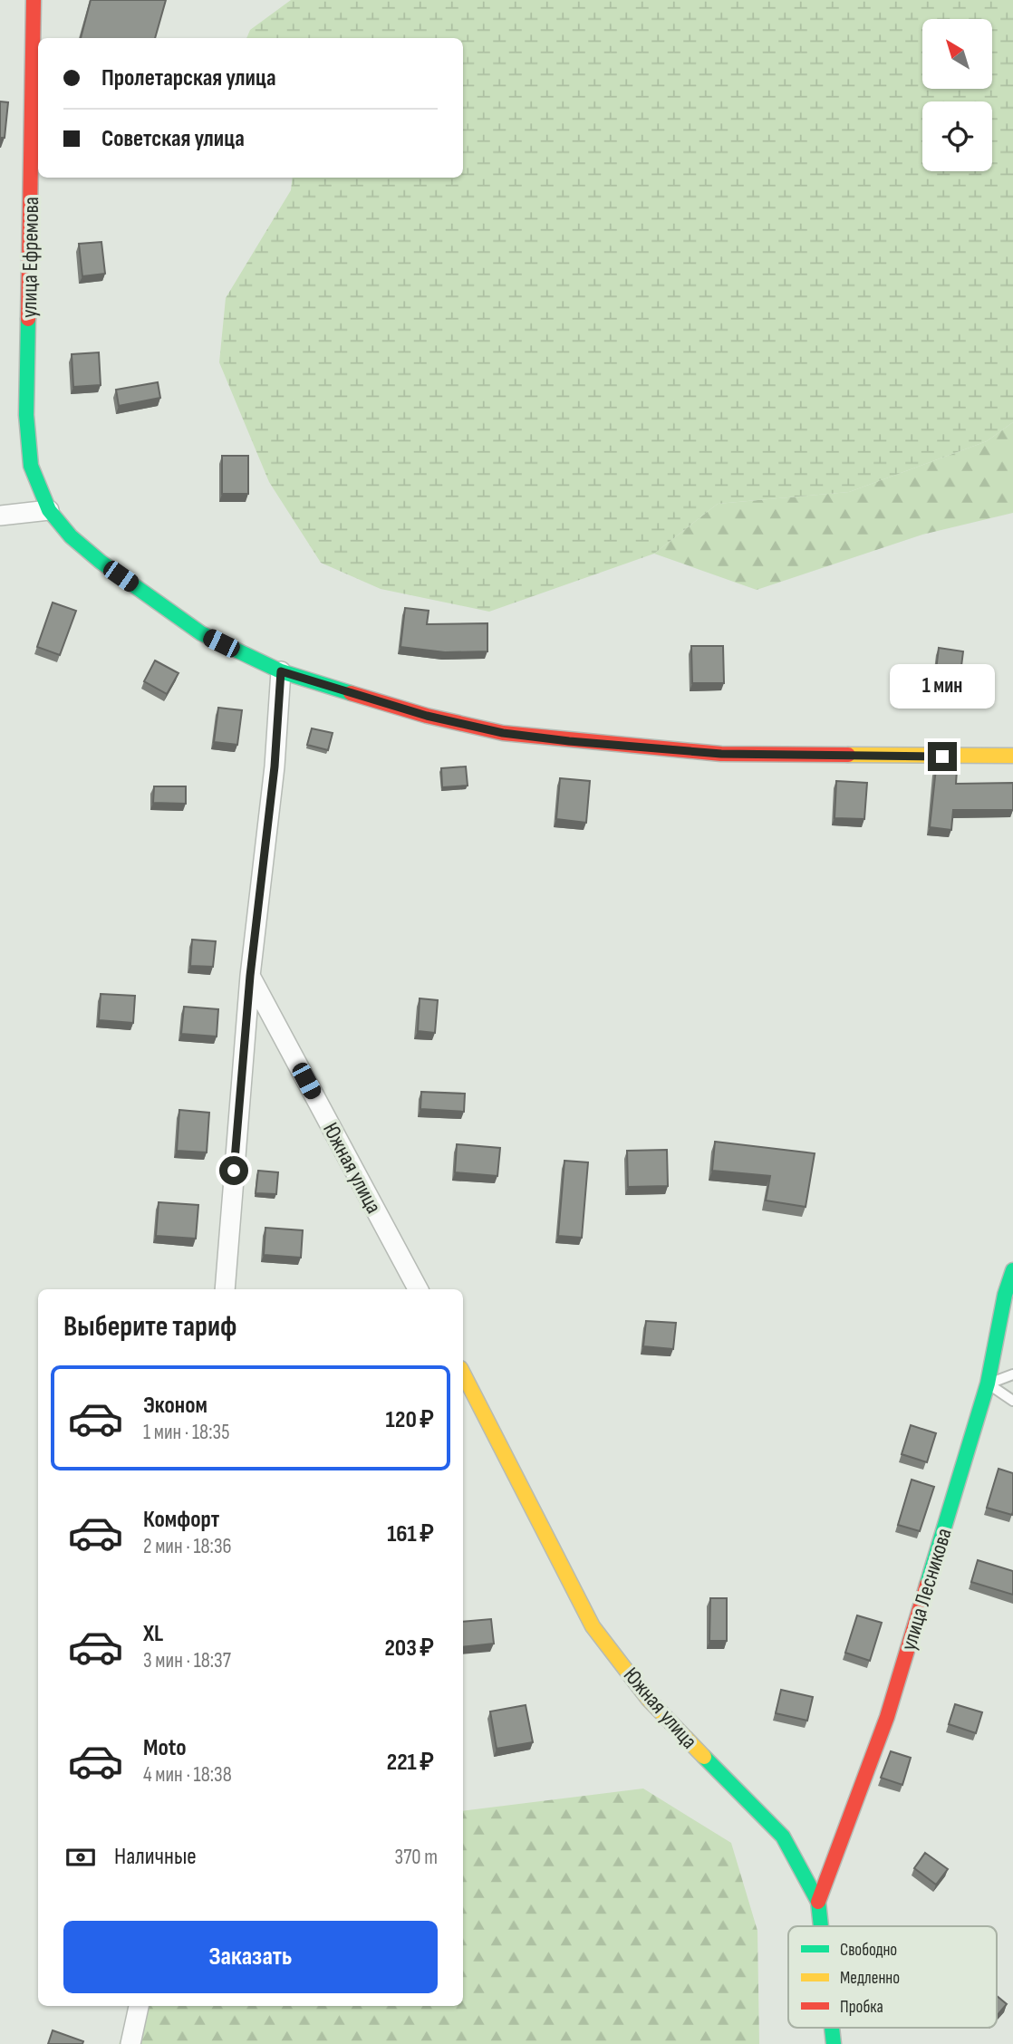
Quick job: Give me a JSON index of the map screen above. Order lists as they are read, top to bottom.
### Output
{
  "streets": {
    "street": ["улица Ефремова", "Южная улица", "улица Лесникова"]
  },
  "crossings": [
    ["Южная улица", "улица Лесникова"]
  ],
  "legend": ["Свободно", "Медленно", "Пробка"],
  "north": "top left",
  "page": {
    "banner": ["Пролетарская улица", "Советская улица"],
    "bubble": "1 мин",
    "heading": "Выберите тариф",
    "list": [
      {
        "name": "Эконом",
        "note": "1 мин · 18:35",
        "value": "120 ₽"
      },
      {
        "name": "Комфорт",
        "note": "2 мин · 18:36",
        "value": "161 ₽"
      },
      {
        "name": "XL",
        "note": "3 мин · 18:37",
        "value": "203 ₽"
      },
      {
        "name": "Moto",
        "note": "4 мин · 18:38",
        "value": "221 ₽"
      }
    ],
    "pay": ["Наличные", "370 m"],
    "buttons": "Заказать"
  }
}
